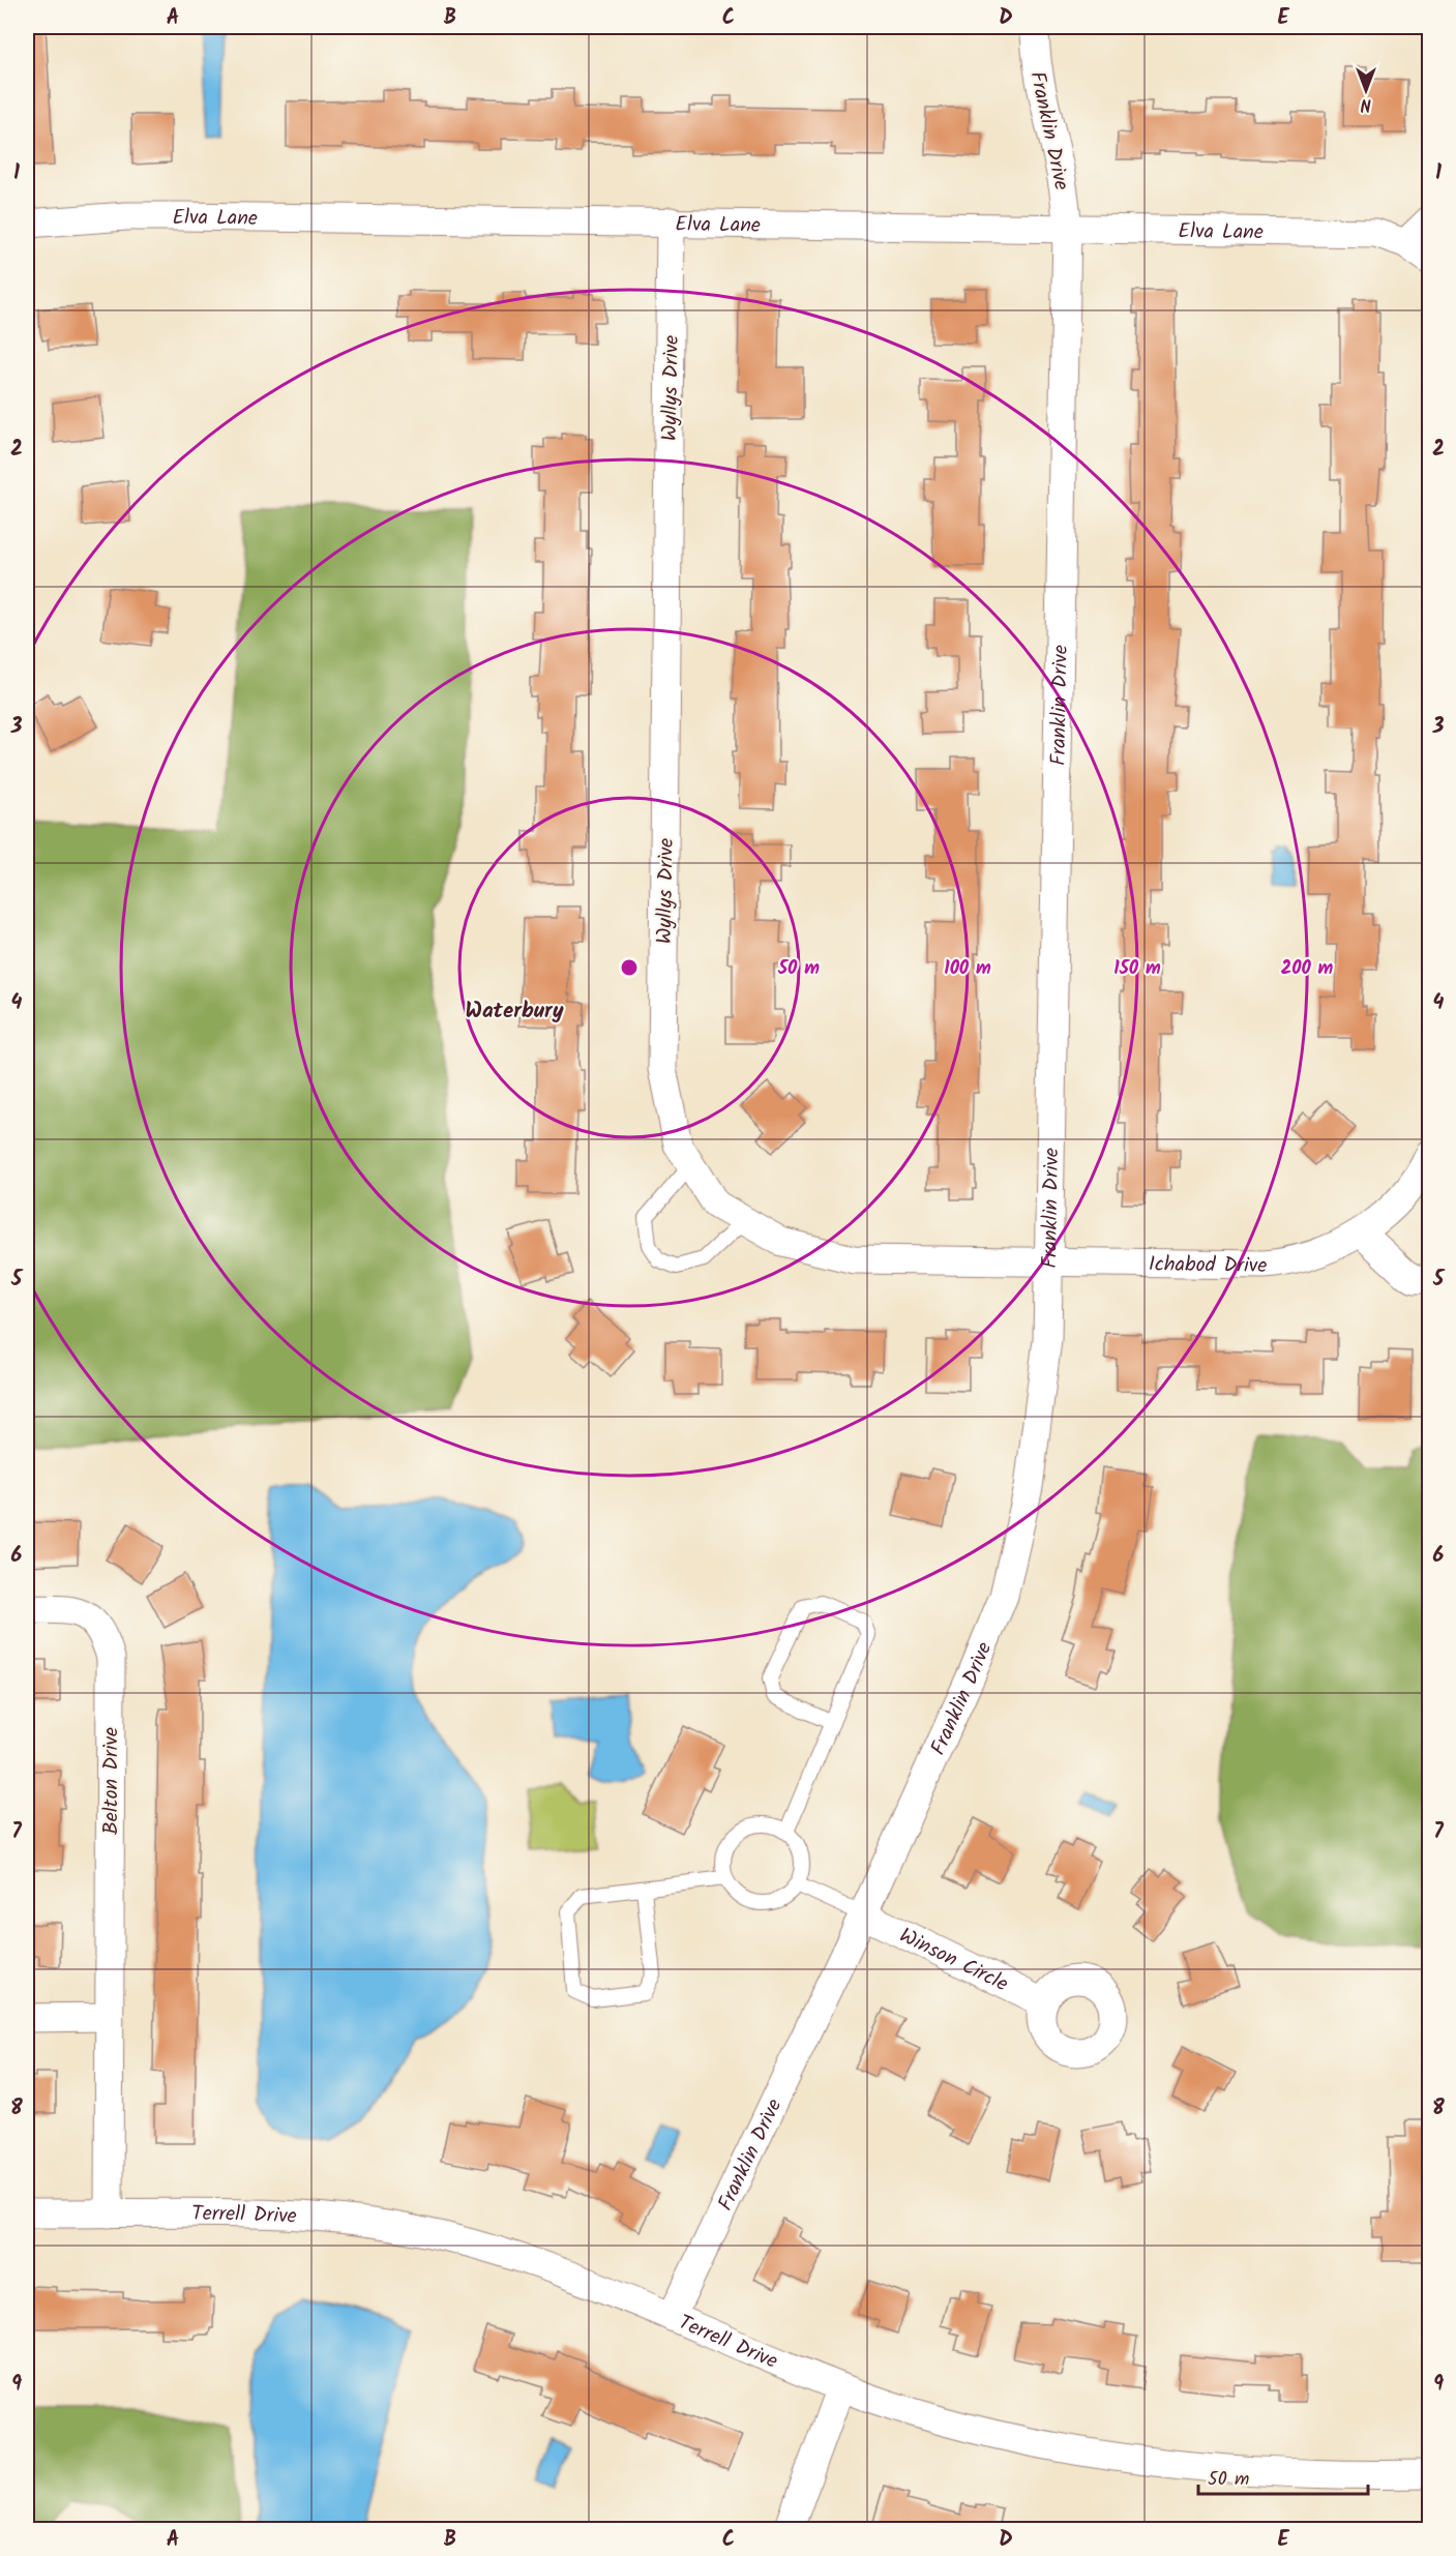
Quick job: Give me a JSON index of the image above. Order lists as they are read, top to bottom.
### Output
{
  "streets": {
    "street": [
      "Franklin Drive",
      "Elva Lane",
      "Wyllys Drive",
      "Ichabod Drive",
      "Belton Drive",
      "Winson Circle",
      "Terrell Drive"
    ]
  },
  "crossings": [
    ["Franklin Drive", "Elva Lane"],
    ["Franklin Drive", "Wyllys Drive"],
    ["Franklin Drive", "Ichabod Drive"],
    ["Franklin Drive", "Winson Circle"],
    ["Franklin Drive", "Terrell Drive"],
    ["Elva Lane", "Wyllys Drive"],
    ["Wyllys Drive", "Ichabod Drive"],
    ["Belton Drive", "Terrell Drive"]
  ],
  "districts": ["Waterbury"],
  "scale_bar": "50 m",
  "north": "bottom",
  "grid": {
    "columns": [
      "A",
      "B",
      "C",
      "D",
      "E"
    ],
    "rows": [
      "1",
      "2",
      "3",
      "4",
      "5",
      "6",
      "7",
      "8",
      "9"
    ]
  },
  "rings": [
    "50 m",
    "100 m",
    "150 m",
    "200 m"
  ]
}
